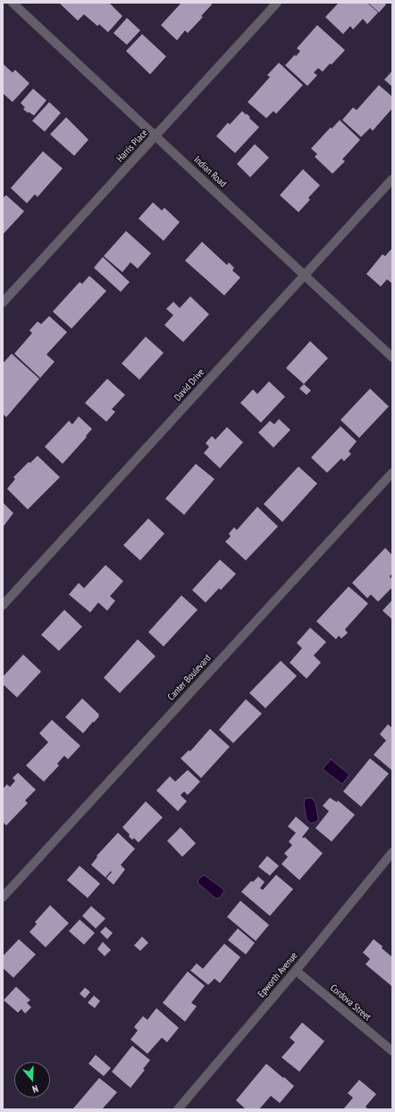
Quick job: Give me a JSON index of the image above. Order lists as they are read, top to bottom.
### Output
{
  "streets": {
    "street": [
      "Harris Place",
      "Indian Road",
      "David Drive",
      "Canter Boulevard",
      "Epworth Avenue",
      "Cordova Street"
    ]
  },
  "crossings": [
    ["Harris Place", "Indian Road"],
    ["Indian Road", "David Drive"],
    ["Epworth Avenue", "Cordova Street"]
  ],
  "north": "bottom"
}
